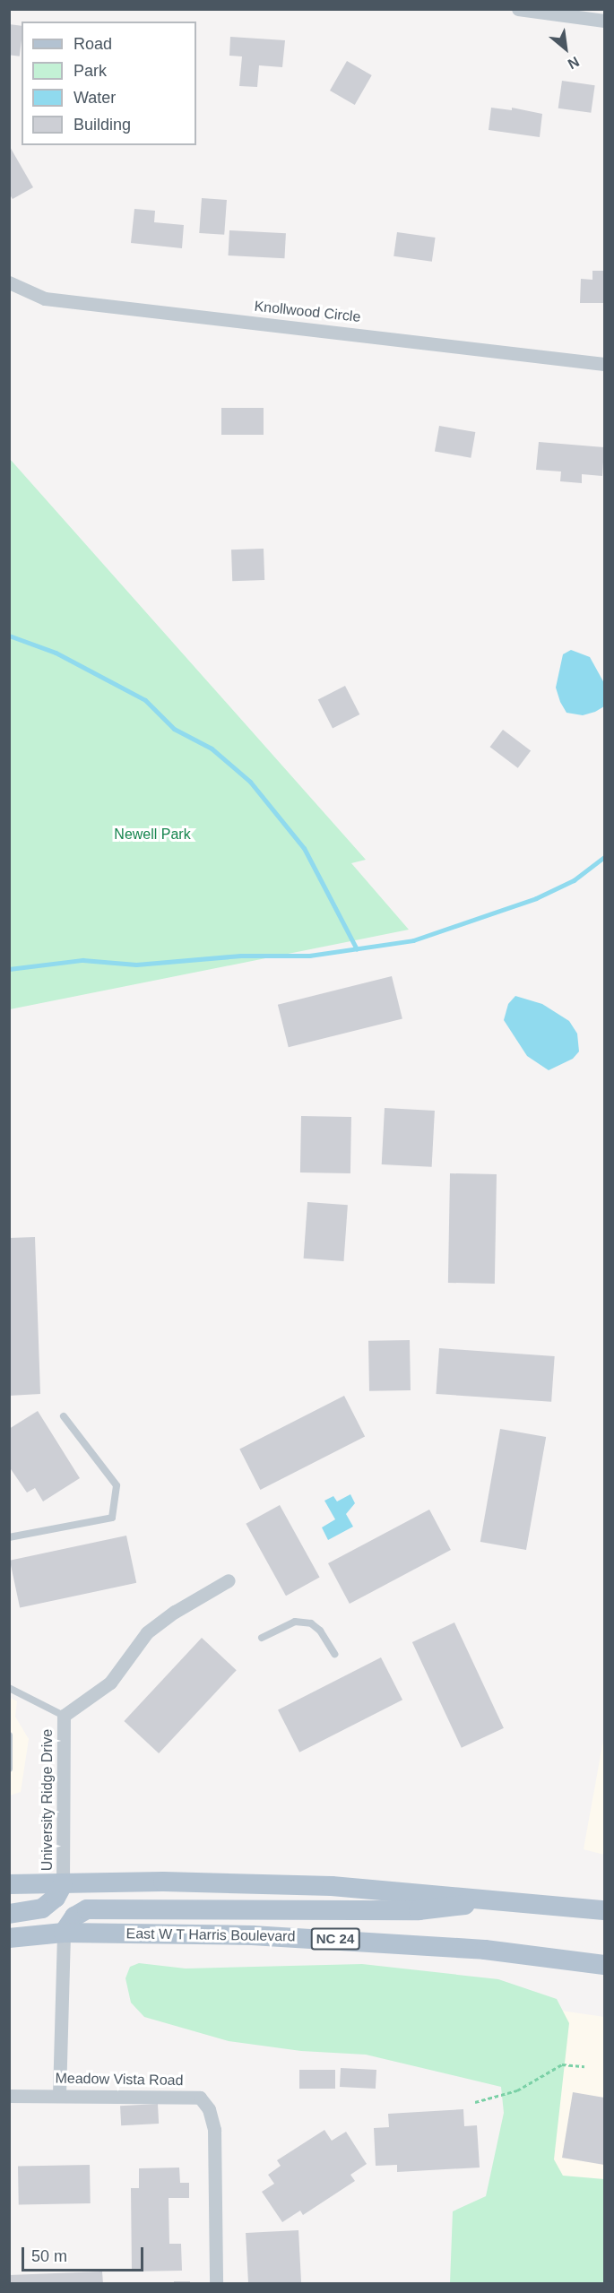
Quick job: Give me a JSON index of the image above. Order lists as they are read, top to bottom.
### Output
{
  "streets": {
    "main road": ["East W T Harris Boulevard", "NC 24"],
    "street": ["Knollwood Circle", "University Ridge Drive", "Meadow Vista Road"]
  },
  "parks": ["Newell Park"],
  "legend": [
    "Road",
    "Park",
    "Water",
    "Building"
  ],
  "scale_bar": "50 m",
  "north": "bottom right"
}
